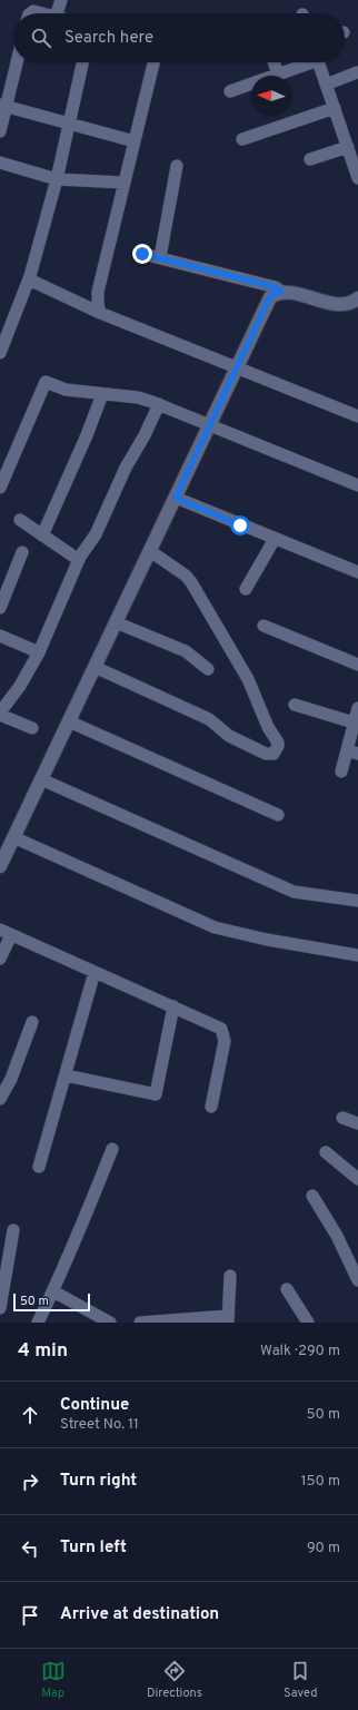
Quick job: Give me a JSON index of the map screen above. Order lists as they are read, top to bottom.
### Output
{
  "scale_bar": "50 m",
  "north": "left",
  "page": {
    "search": "Search here",
    "scale": "50 m",
    "heading": ["4 min", "Walk · 290 m"],
    "list": [
      ["Continue", "Street No. 11", "50 m"],
      ["Turn right", "150 m"],
      ["Turn left", "90 m"],
      "Arrive at destination"
    ],
    "nav": ["Map", "Directions", "Saved"]
  }
}
